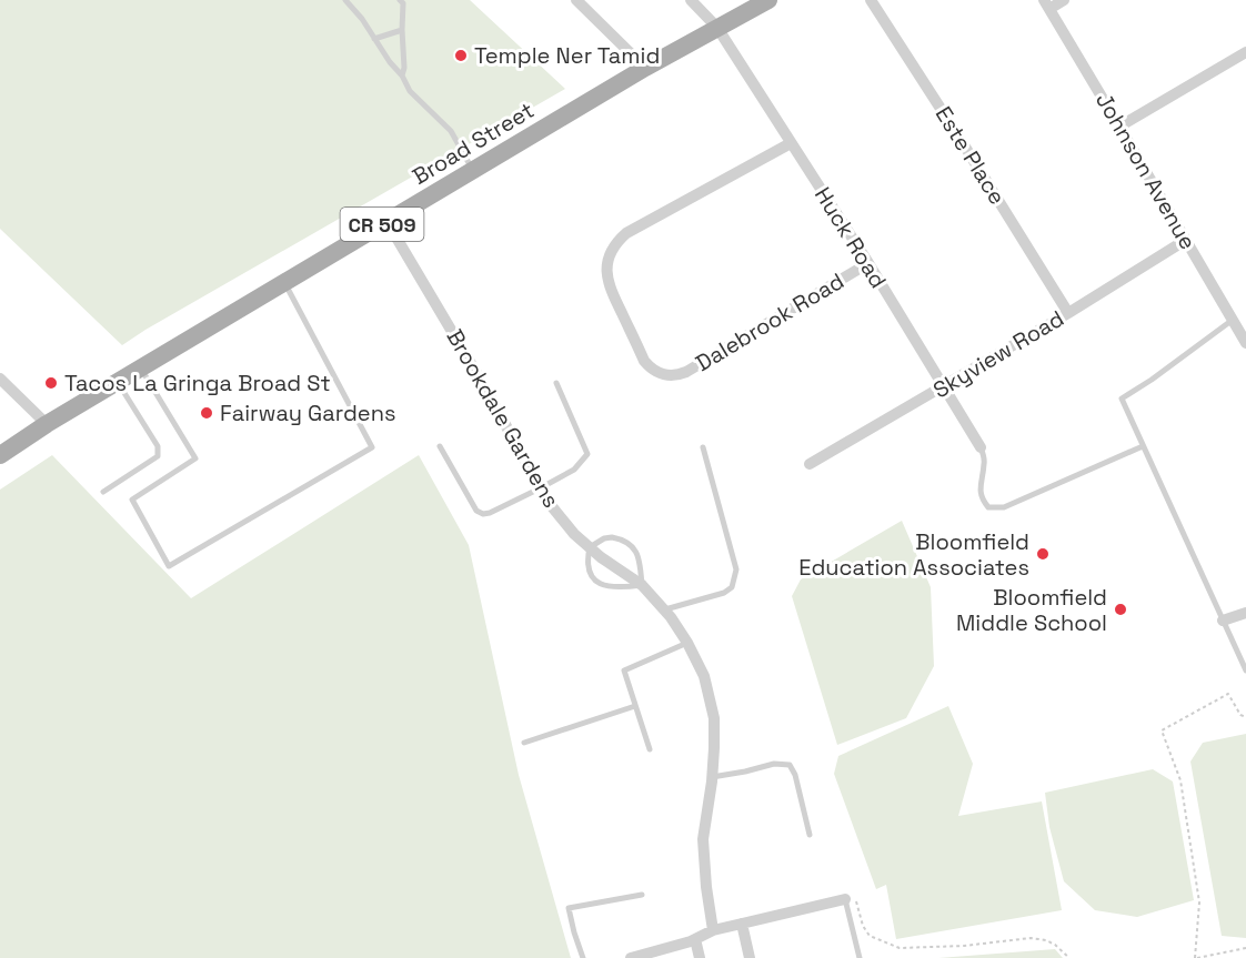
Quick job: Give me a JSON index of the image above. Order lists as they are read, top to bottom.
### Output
{
  "streets": {
    "main road": ["Broad Street", "CR 509"],
    "street": [
      "Este Place",
      "Johnson Avenue",
      "Huck Road",
      "Dalebrook Road",
      "Skyview Road",
      "Brookdale Gardens"
    ]
  },
  "crossings": [
    ["Broad Street", "Huck Road"],
    ["Broad Street", "Brookdale Gardens"],
    ["Este Place", "Skyview Road"],
    ["Johnson Avenue", "Skyview Road"],
    ["Huck Road", "Dalebrook Road"],
    ["Huck Road", "Skyview Road"]
  ],
  "places": [
    "Temple Ner Tamid",
    "Tacos La Gringa Broad St",
    "Fairway Gardens",
    "Bloomfield Education Associates",
    "Bloomfield Middle School"
  ]
}
